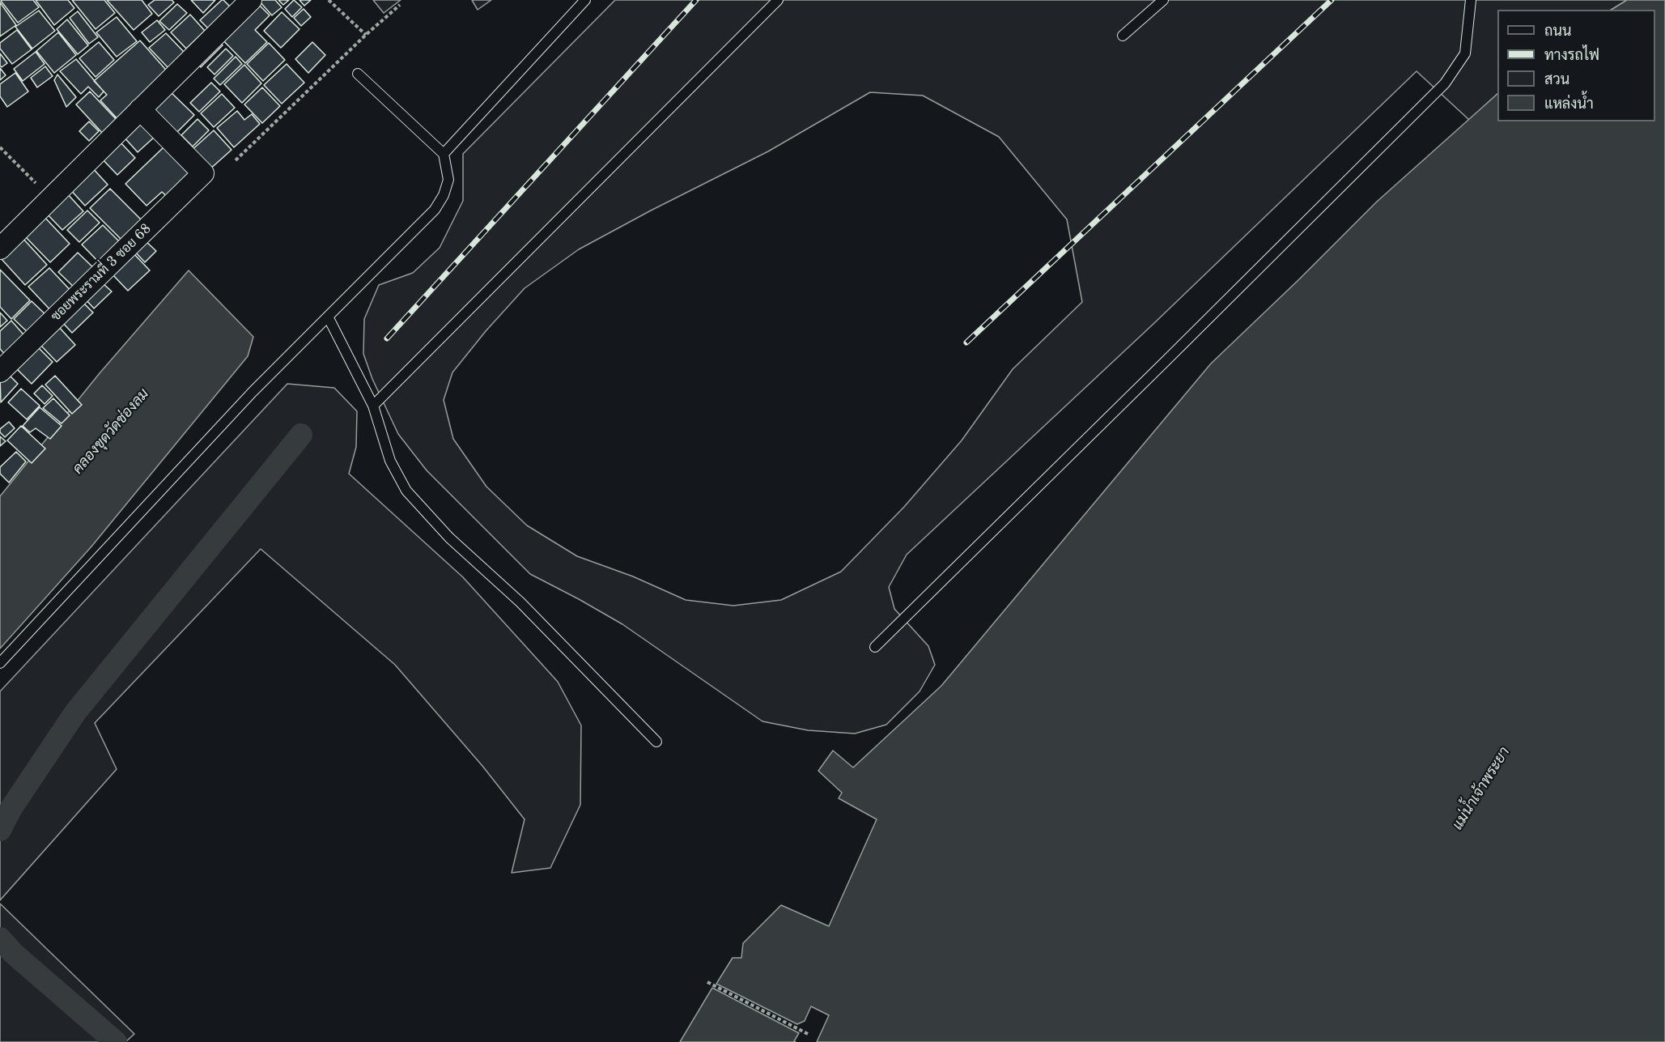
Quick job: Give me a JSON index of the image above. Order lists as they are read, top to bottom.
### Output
{
  "streets": {
    "street": ["ซอยพระรามที่ 3 ซอย 68"]
  },
  "water": ["คลองขุดวัดช่องลม", "แม่น้ำเจ้าพระยา"],
  "legend": [
    "ถนน",
    "ทางรถไฟ",
    "สวน",
    "แหล่งน้ำ"
  ]
}
